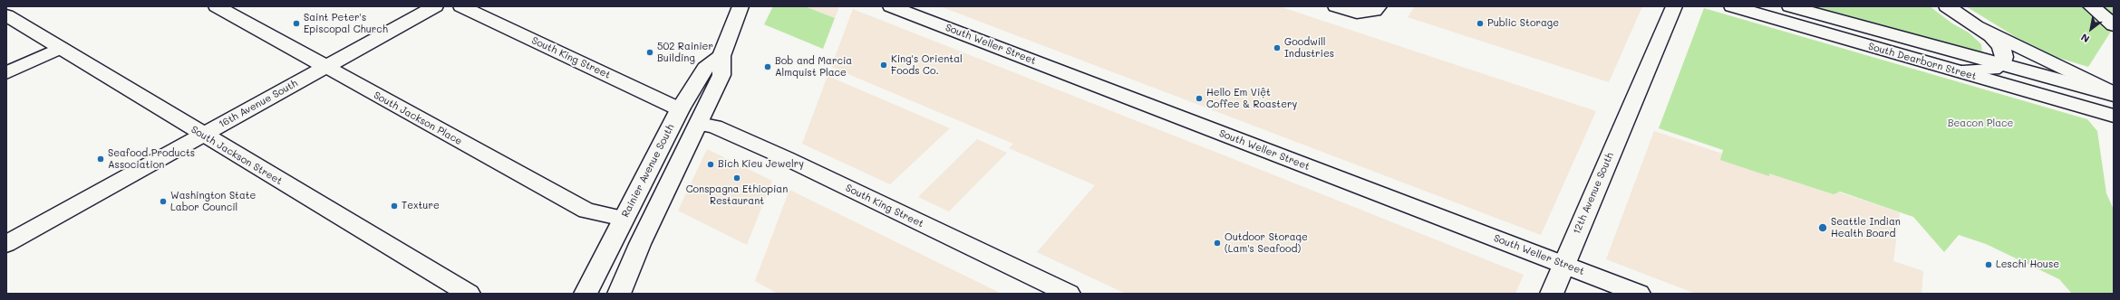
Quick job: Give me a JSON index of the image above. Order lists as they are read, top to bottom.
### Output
{
  "streets": {
    "main road": [
      "South Weller Street",
      "South King Street",
      "South Dearborn Street",
      "16th Avenue South",
      "South Jackson Place",
      "South Jackson Street",
      "Rainier Avenue South",
      "12th Avenue South"
    ]
  },
  "crossings": [
    ["South Weller Street", "12th Avenue South"],
    ["South King Street", "Rainier Avenue South"],
    ["16th Avenue South", "South Jackson Place"],
    ["16th Avenue South", "South Jackson Street"],
    ["South Jackson Place", "Rainier Avenue South"]
  ],
  "parks": ["Beacon Place"],
  "places": [
    "Saint Peter's Episcopal Church",
    "Public Storage",
    "Goodwill Industries",
    "502 Rainier Building",
    "King's Oriental Foods Co.",
    "Bob and Marcia Almquist Place",
    "Hello Em Việt Coffee & Roastery",
    "Seafood Products Association",
    "Bich Kieu Jewelry",
    "Conspagna Ethiopian Restaurant",
    "Washington State Labor Council",
    "Texture",
    "Seattle Indian Health Board",
    "Outdoor Storage (Lam's Seafood)",
    "Leschi House"
  ],
  "north": "bottom left"
}
